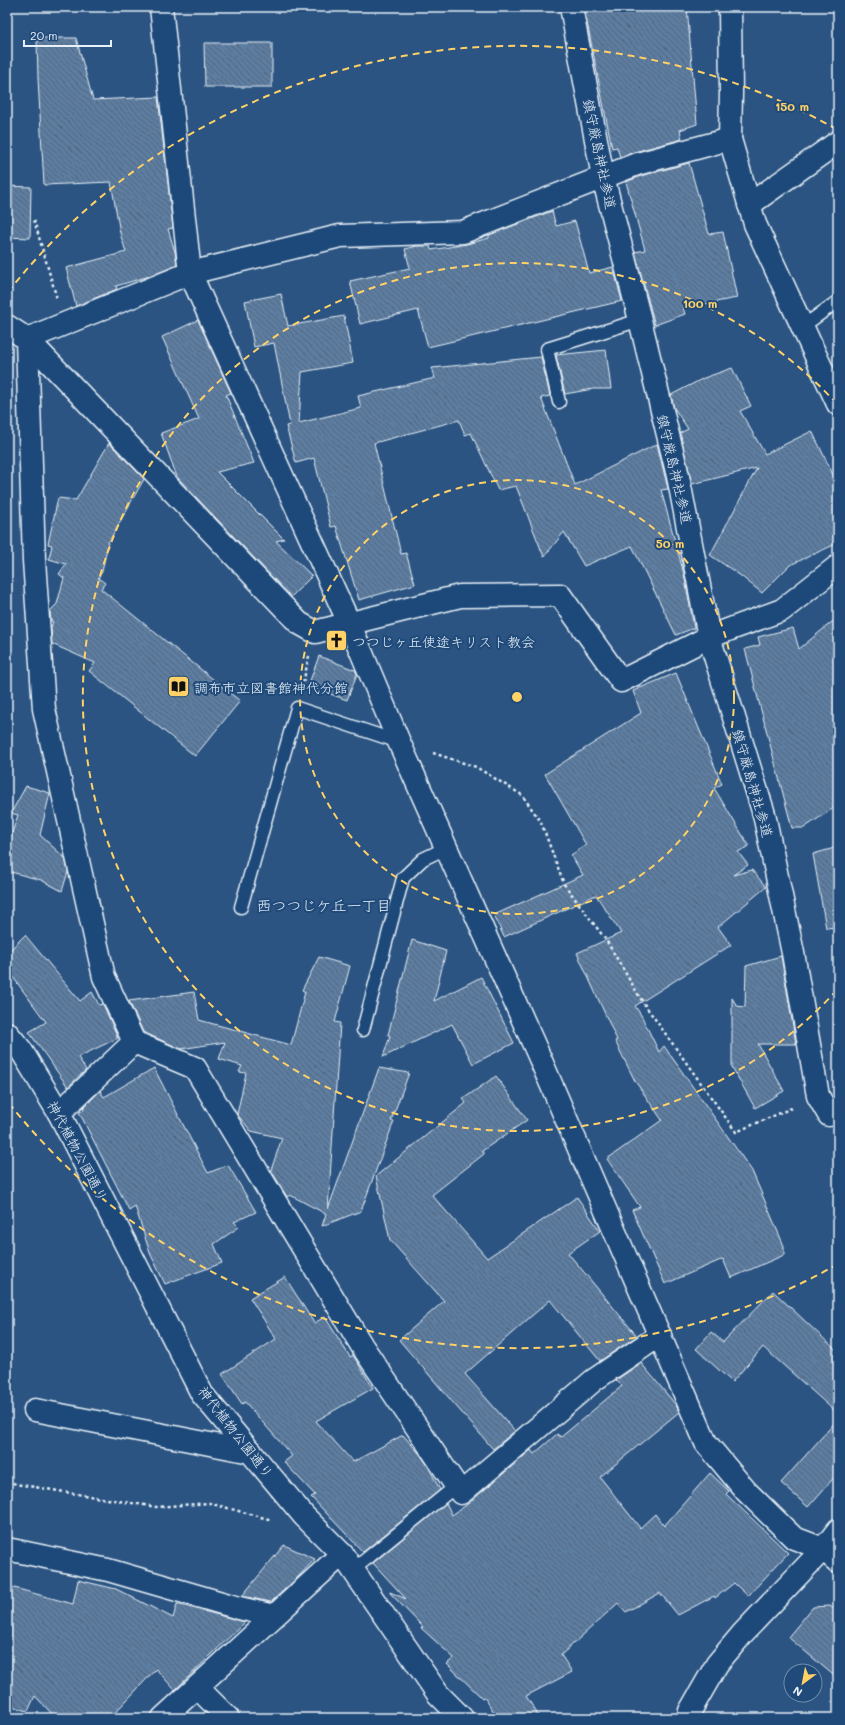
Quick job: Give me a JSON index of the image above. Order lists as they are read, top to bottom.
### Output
{
  "streets": {
    "street": ["鎮守厳島神社参道", "神代植物公園通り"]
  },
  "districts": ["西つつじケ丘一丁目"],
  "places": {
    "church": ["つつじヶ丘使途キリスト教会"],
    "library": ["調布市立図書館神代分館"]
  },
  "scale_bar": "20 m",
  "north": "bottom left",
  "rings": ["150 m", "100 m", "50 m"]
}
